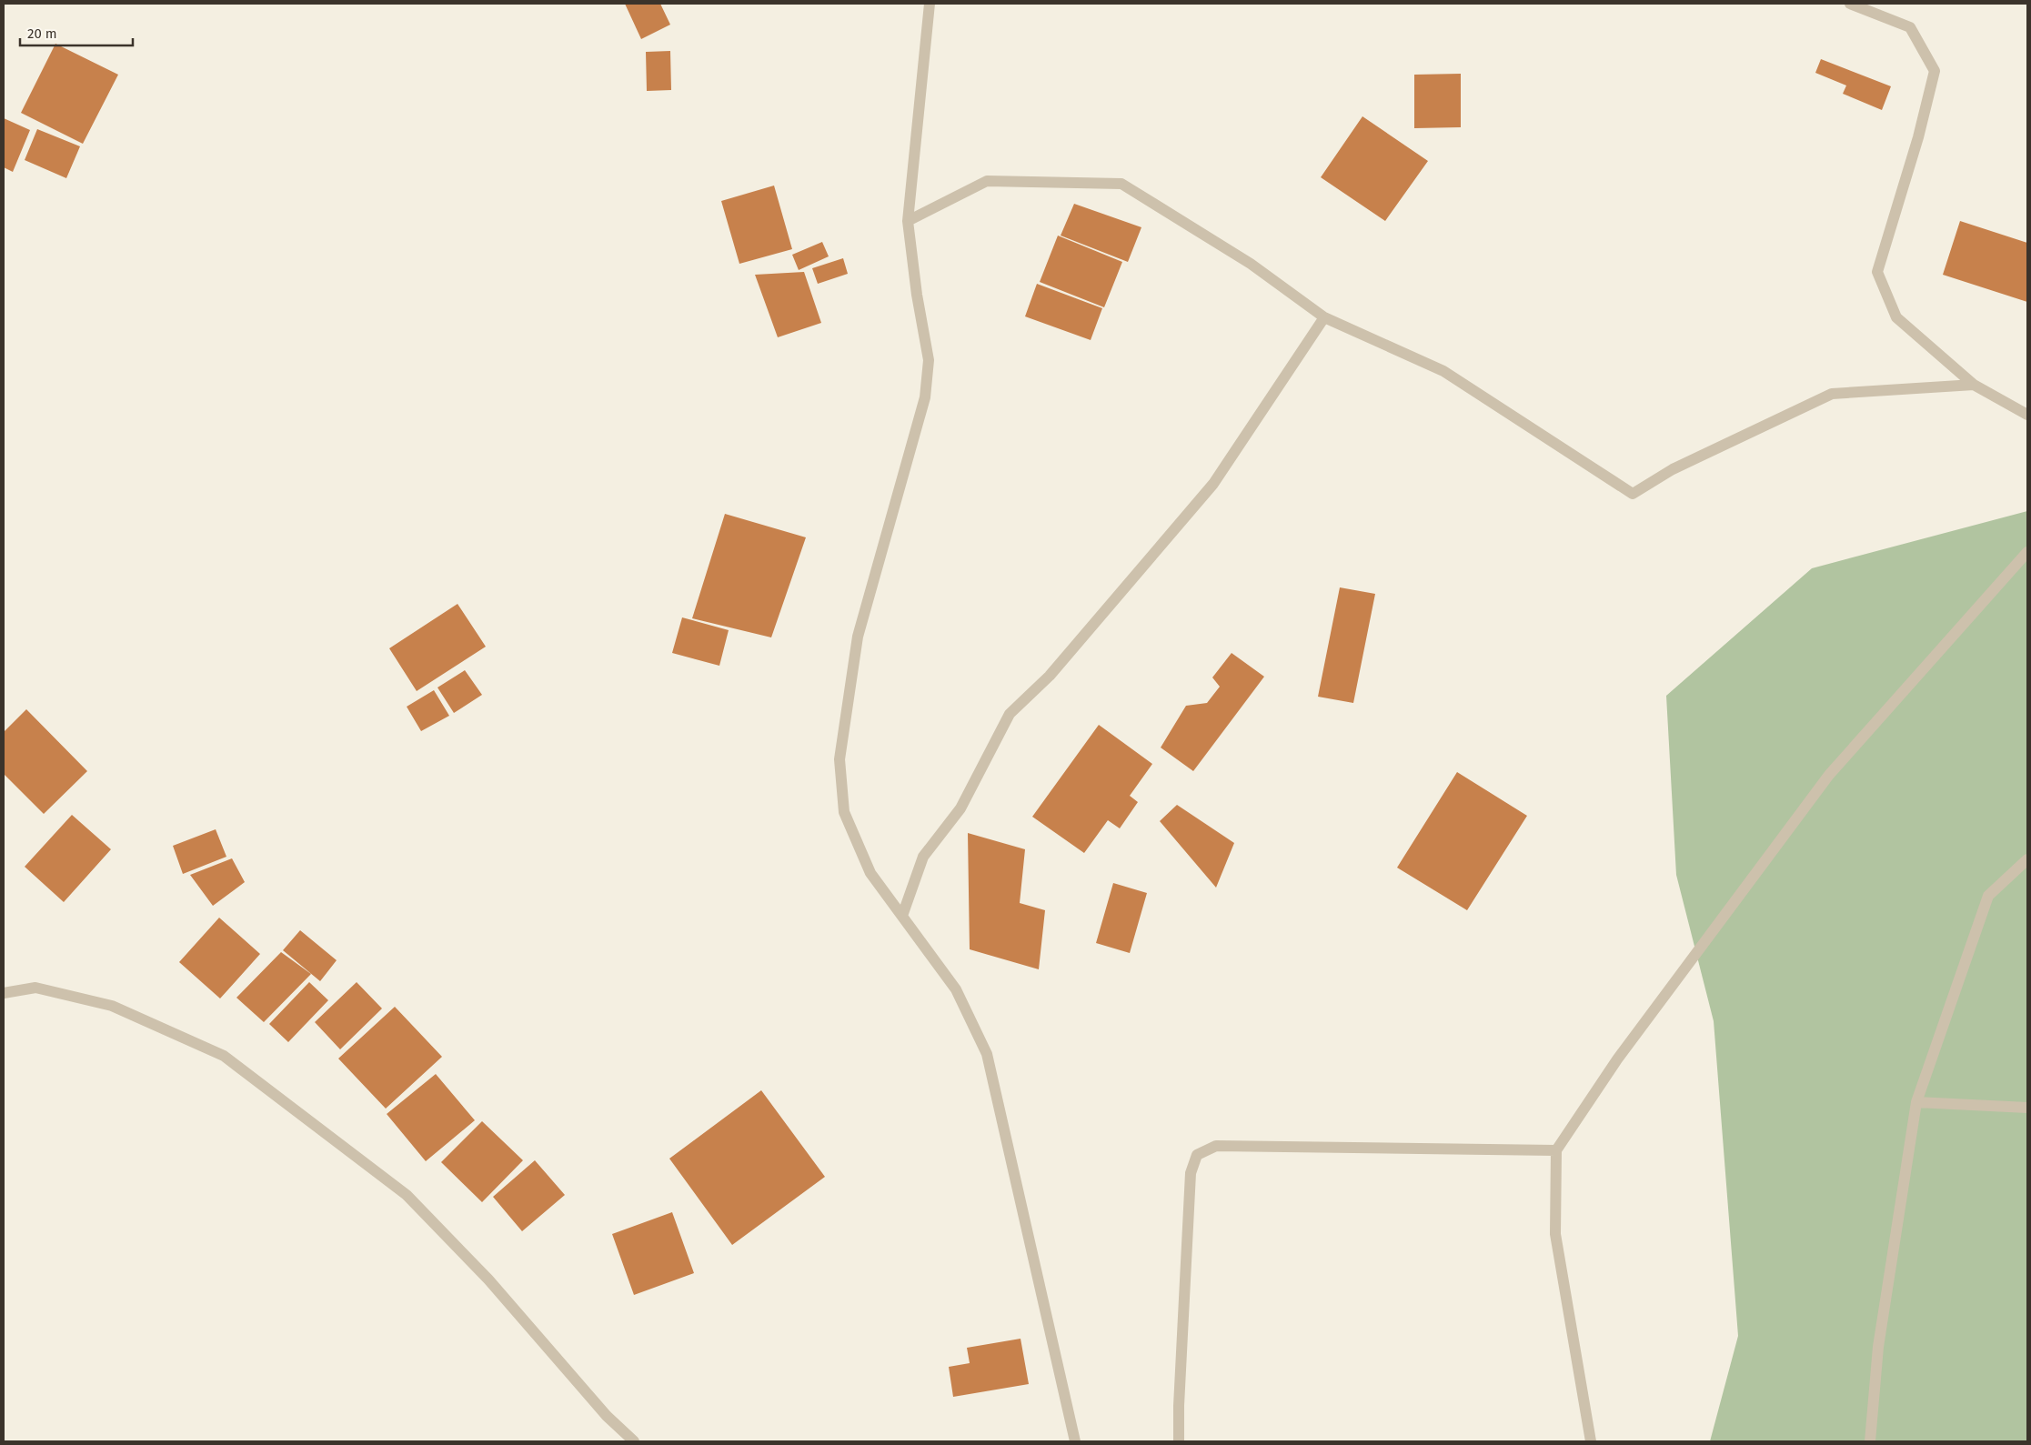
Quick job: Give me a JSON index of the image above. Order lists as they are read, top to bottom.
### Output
{
  "scale_bar": "20 m"
}
